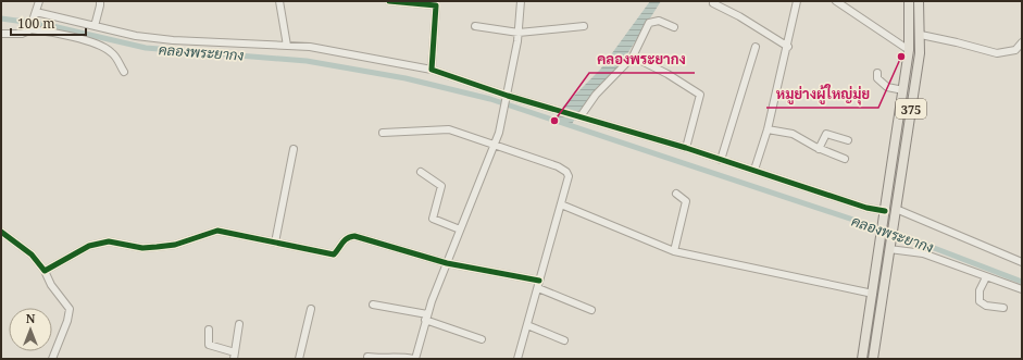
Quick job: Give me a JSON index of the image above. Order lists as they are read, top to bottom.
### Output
{
  "streets": {
    "main road": ["375"]
  },
  "water": ["คลองพระยากง"],
  "places": ["หมูย่างผู้ใหญ่มุ่ย", "คลองพระยากง"],
  "scale_bar": "100 m",
  "north": "top"
}
